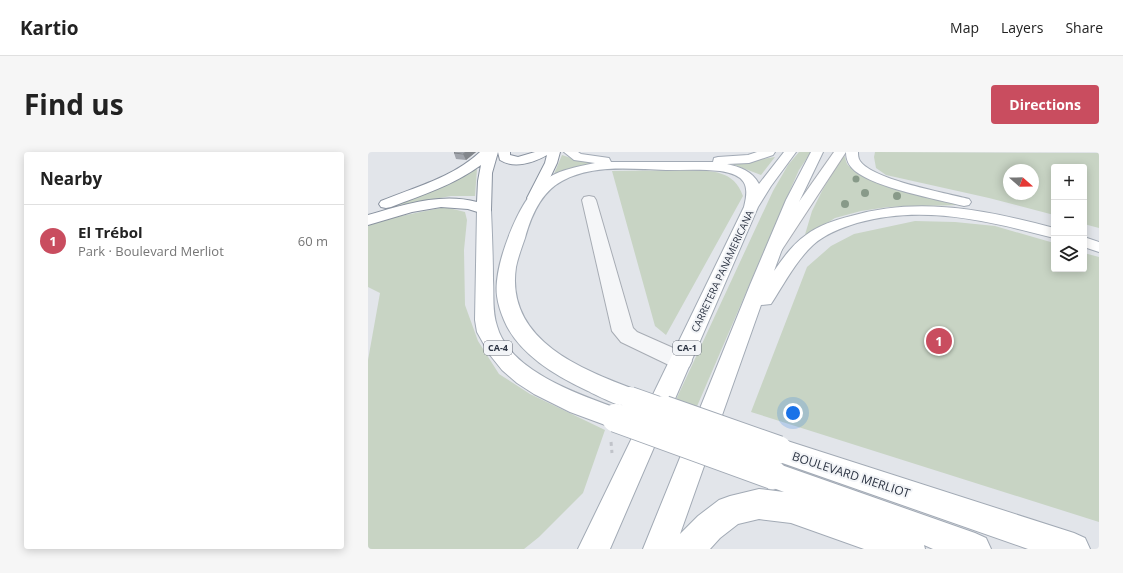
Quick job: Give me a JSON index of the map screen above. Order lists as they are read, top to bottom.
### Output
{
  "streets": {
    "main road": [
      "CARRETERA PANAMERICANA",
      "CA-4",
      "CA-1",
      "BOULEVARD MERLIOT"
    ]
  },
  "crossings": [
    ["CA-4", "BOULEVARD MERLIOT"]
  ],
  "north": "right",
  "page": {
    "header": "Kartio",
    "nav": ["Map", "Layers", "Share"],
    "title": "Find us",
    "buttons": "Directions",
    "heading": "Nearby",
    "map_buttons": ["+", "−"],
    "list": [
      {
        "mark": "1",
        "name": "El Trébol",
        "note": "Park · Boulevard Merliot",
        "value": "60 m"
      }
    ],
    "pins": "1"
  }
}
